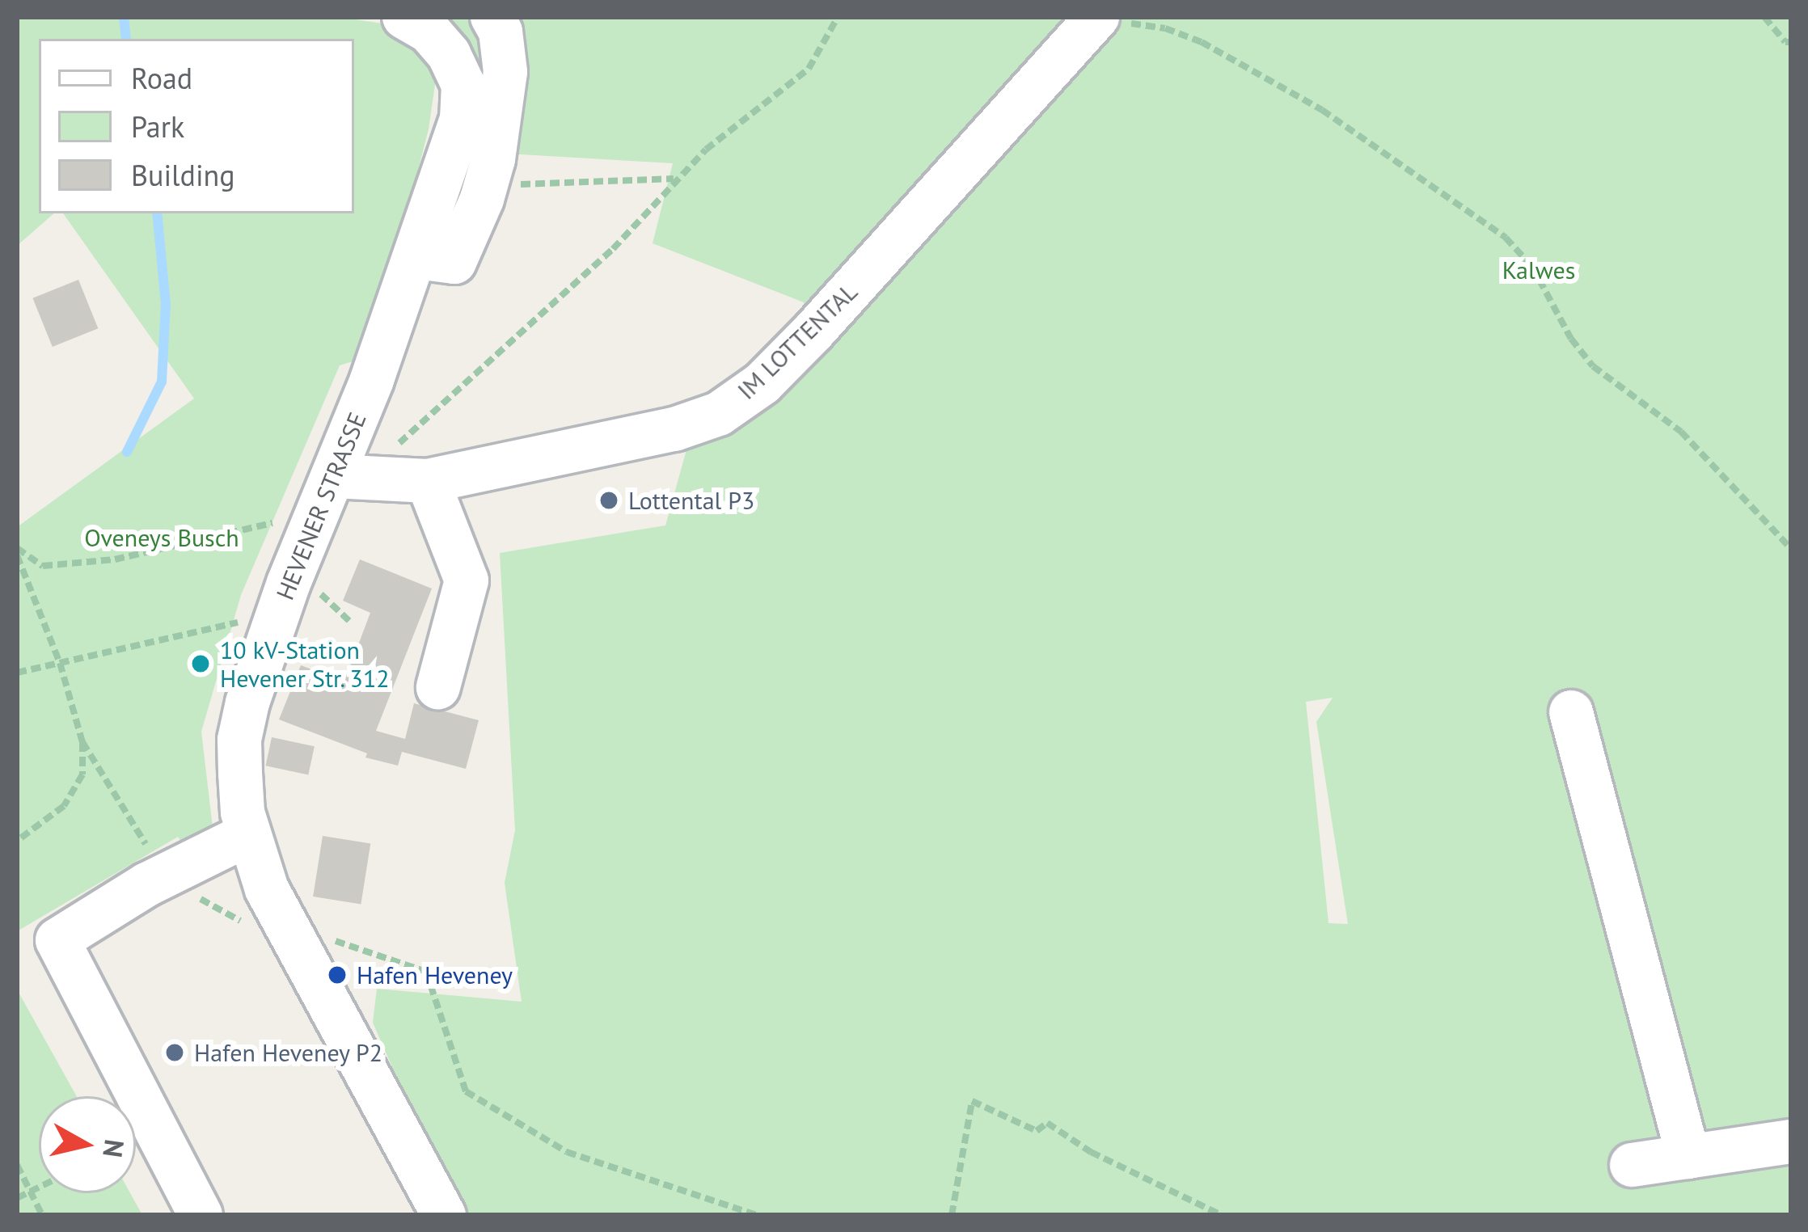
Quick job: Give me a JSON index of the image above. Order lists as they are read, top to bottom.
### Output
{
  "streets": {
    "street": ["IM LOTTENTAL", "HEVENER STRASSE"]
  },
  "crossings": [
    ["IM LOTTENTAL", "HEVENER STRASSE"]
  ],
  "parks": ["Kalwes", "Oveneys Busch"],
  "places": [
    "Lottental P3",
    "10 kV-Station Hevener Str. 312",
    "Hafen Heveney",
    "Hafen Heveney P2"
  ],
  "legend": ["Road", "Park", "Building"],
  "north": "right"
}
